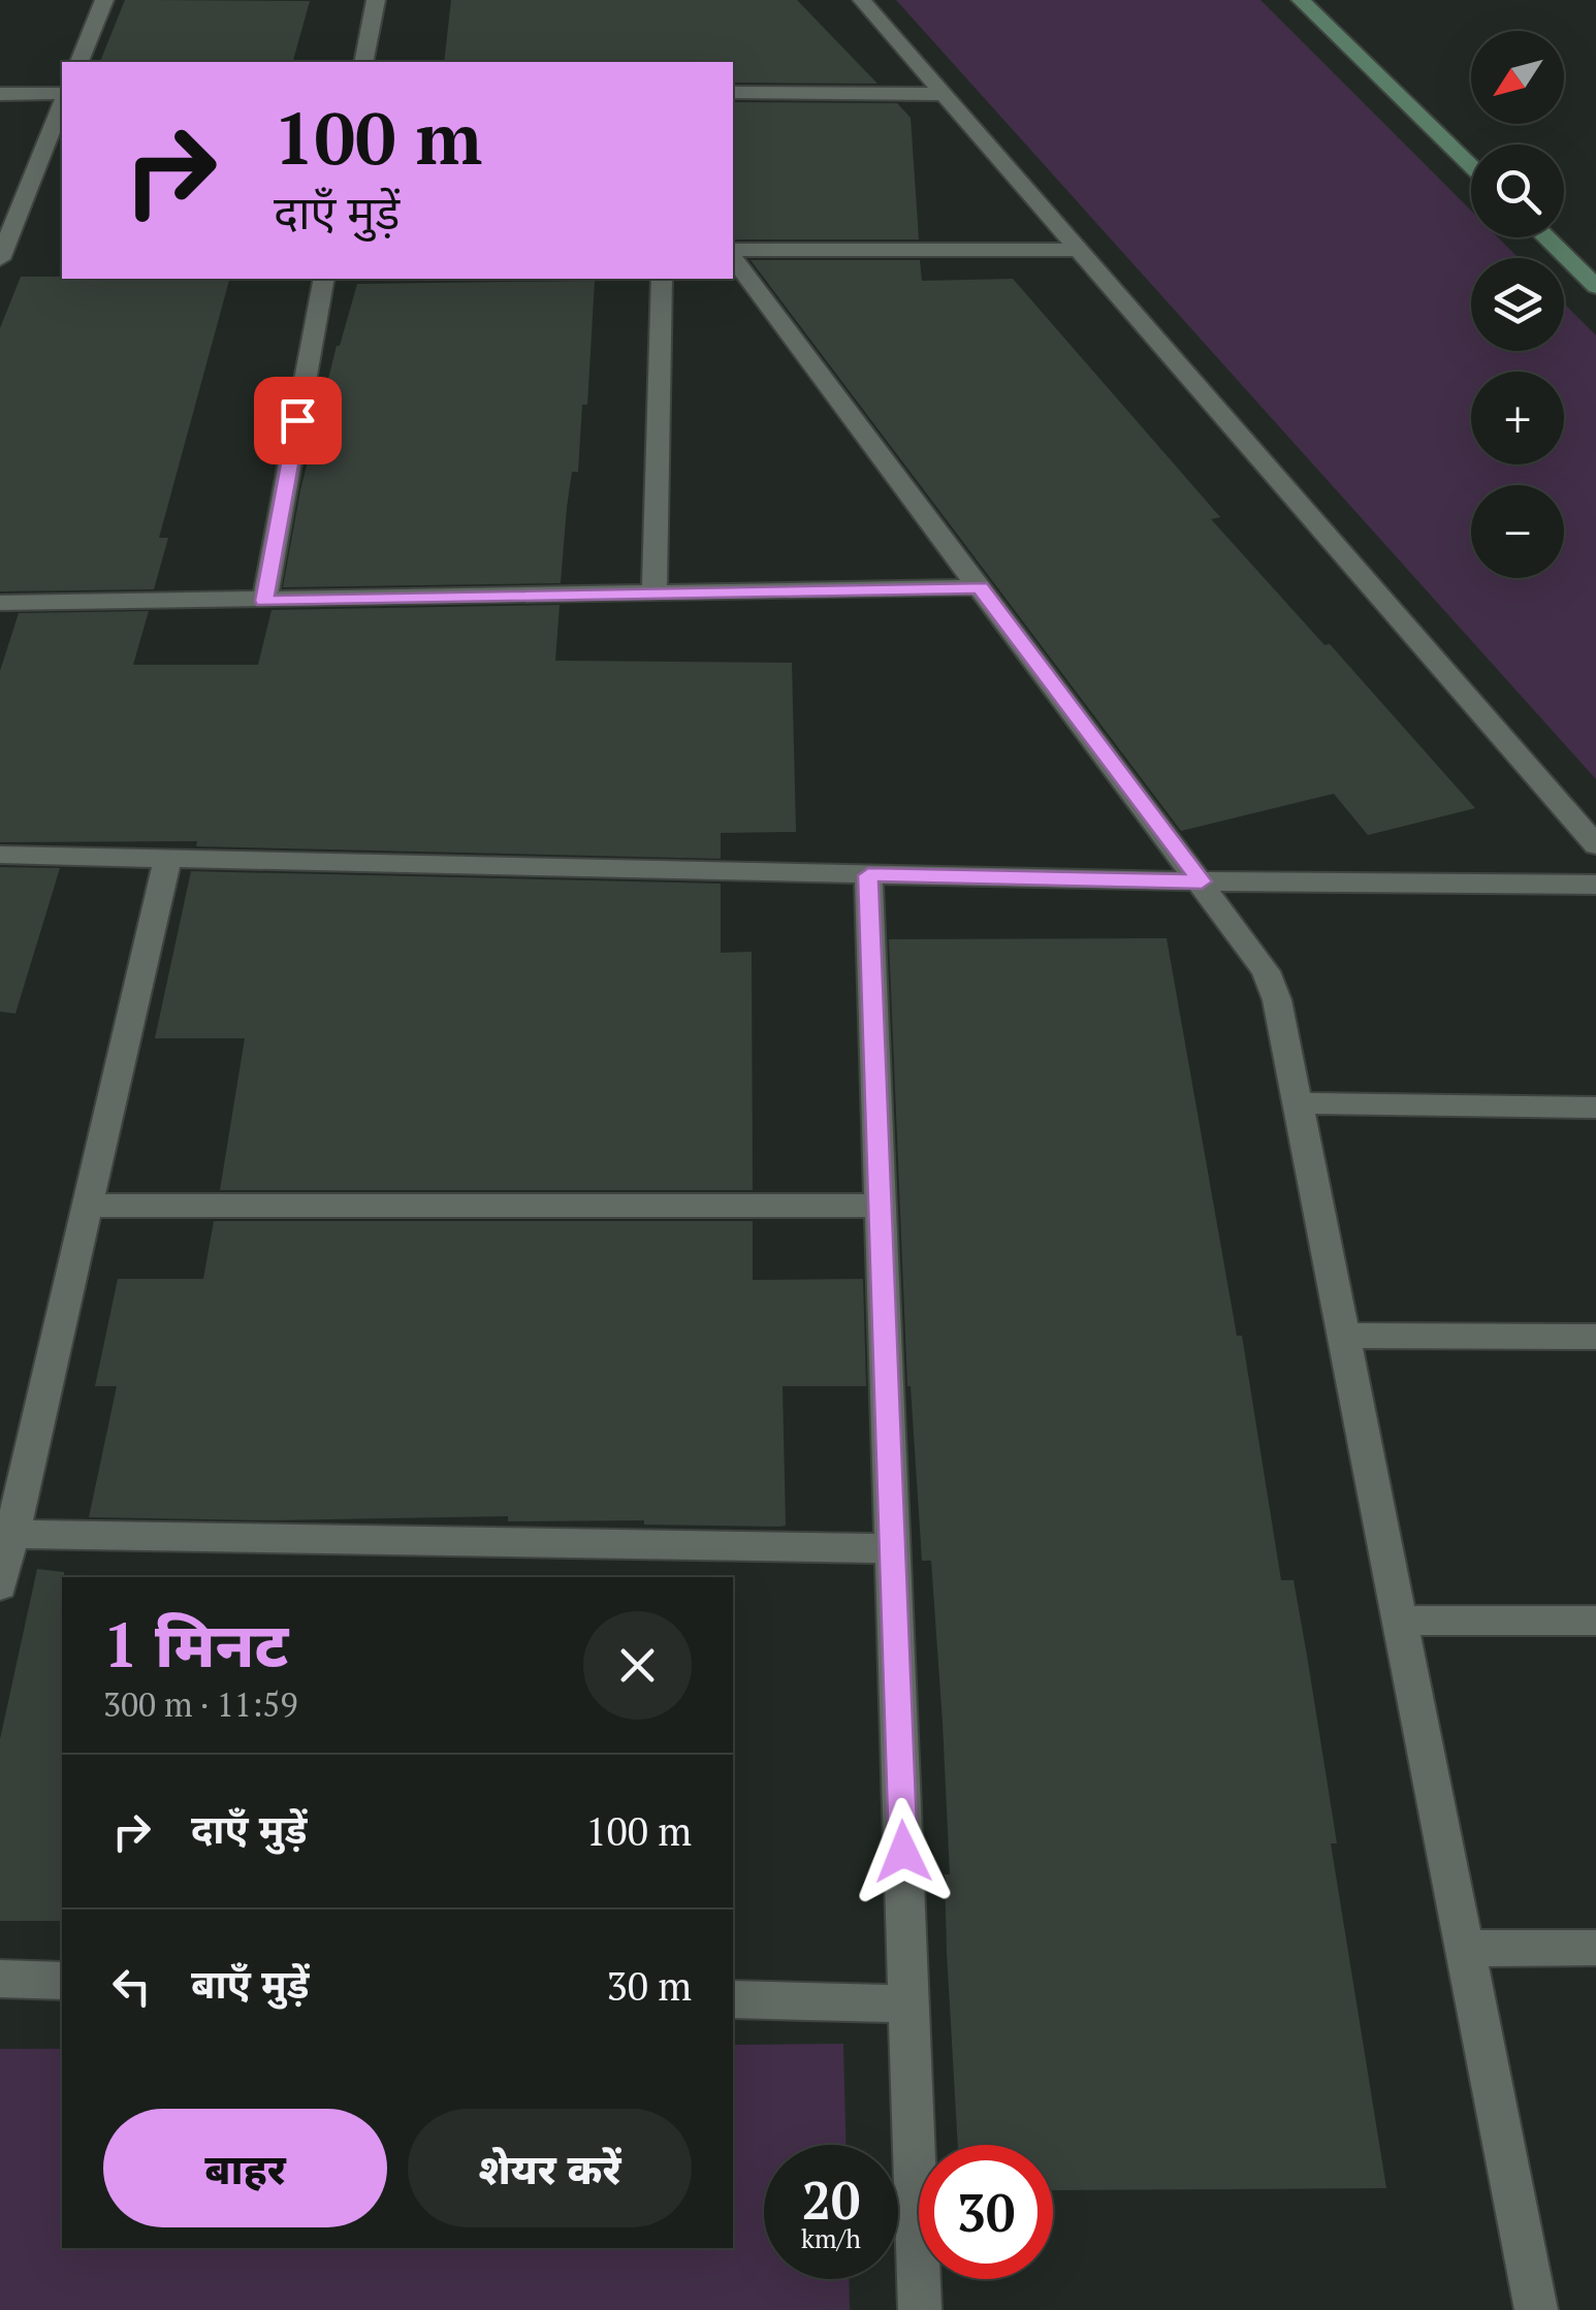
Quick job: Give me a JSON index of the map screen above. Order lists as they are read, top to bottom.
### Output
{
  "north": "bottom left",
  "page": {
    "map_buttons": ["+", "−"],
    "turn": ["100 m", "दाएँ मुड़ें"],
    "heading": ["1 मिनट", "300 m · 11:59"],
    "list": [
      {
        "name": "दाएँ मुड़ें",
        "value": "100 m"
      },
      {
        "name": "बाएँ मुड़ें",
        "value": "30 m"
      }
    ],
    "buttons": ["बाहर", "शेयर करें"],
    "speed": "20 km/h",
    "limit": "30"
  }
}
